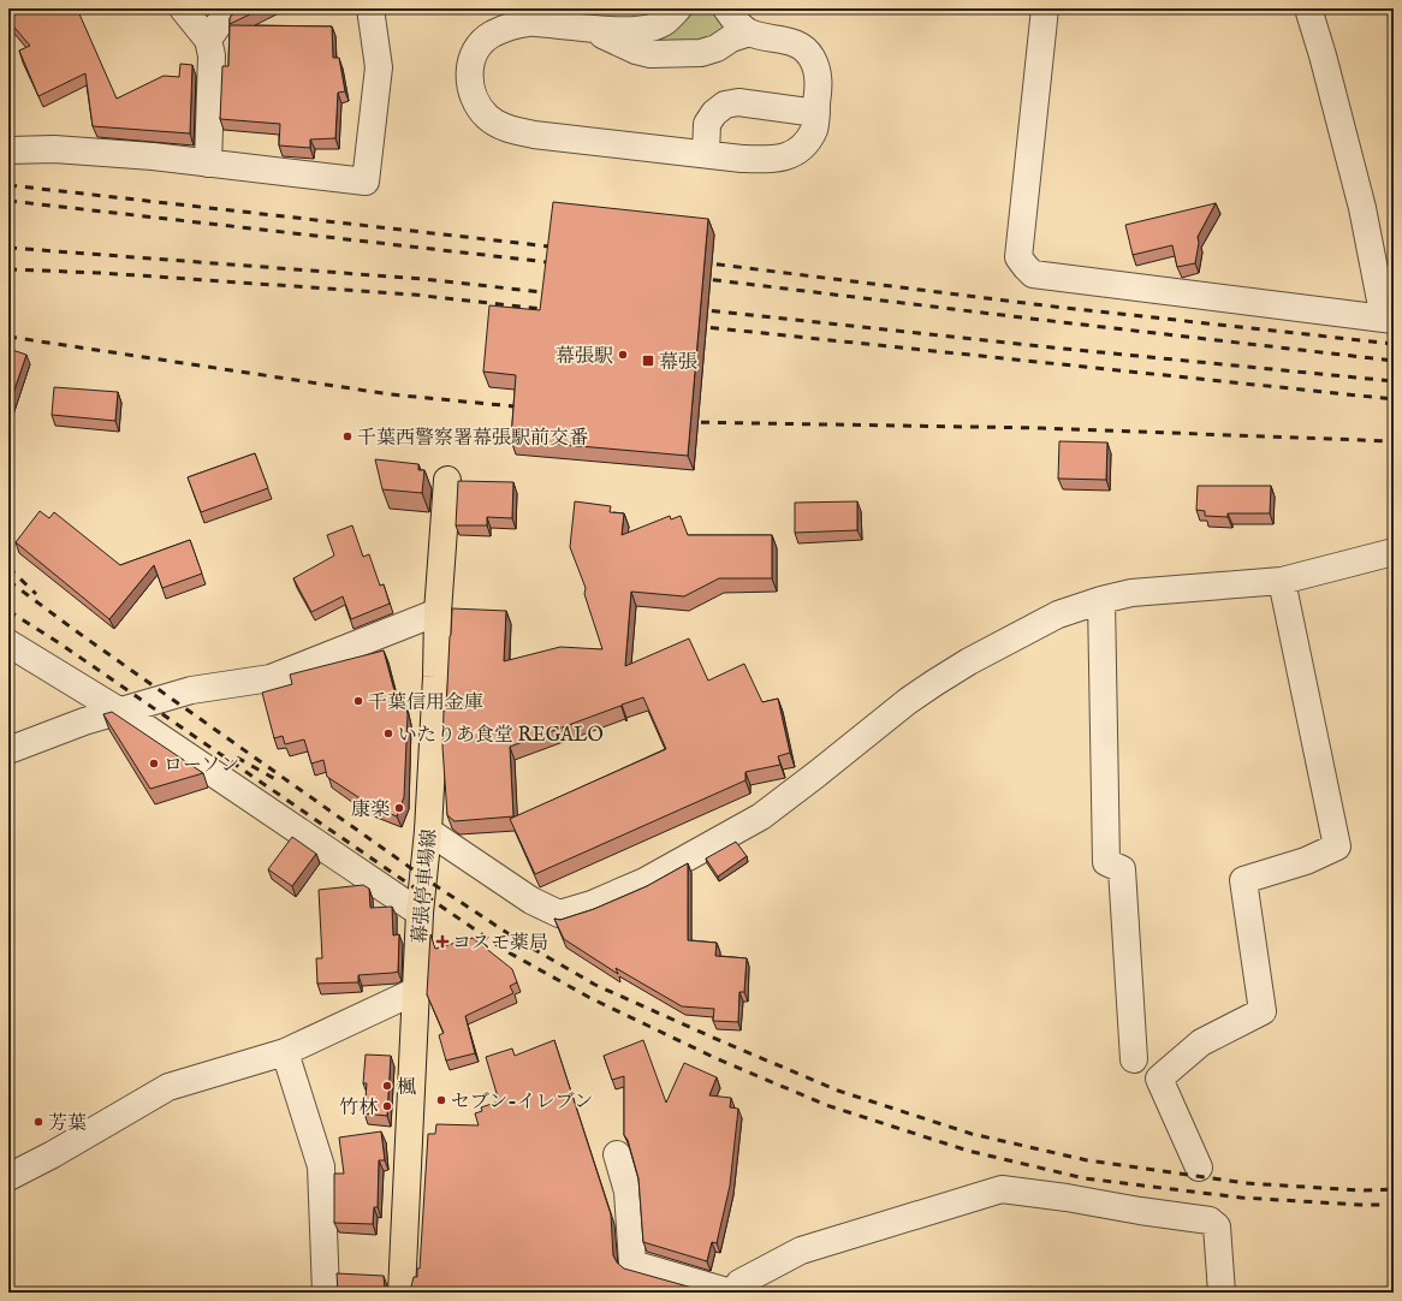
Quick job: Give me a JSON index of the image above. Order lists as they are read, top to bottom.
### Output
{
  "streets": {
    "main road": ["幕張停車場線"]
  },
  "places": {
    "other": [
      "幕張駅",
      "千葉西警察署幕張駅前交番",
      "千葉信用金庫",
      "いたりあ食堂 REGALO",
      "ローソン",
      "康楽",
      "楓",
      "セブン-イレブン",
      "竹林",
      "芳葉"
    ],
    "transit": ["幕張"],
    "health": ["コスモ薬局"]
  }
}
